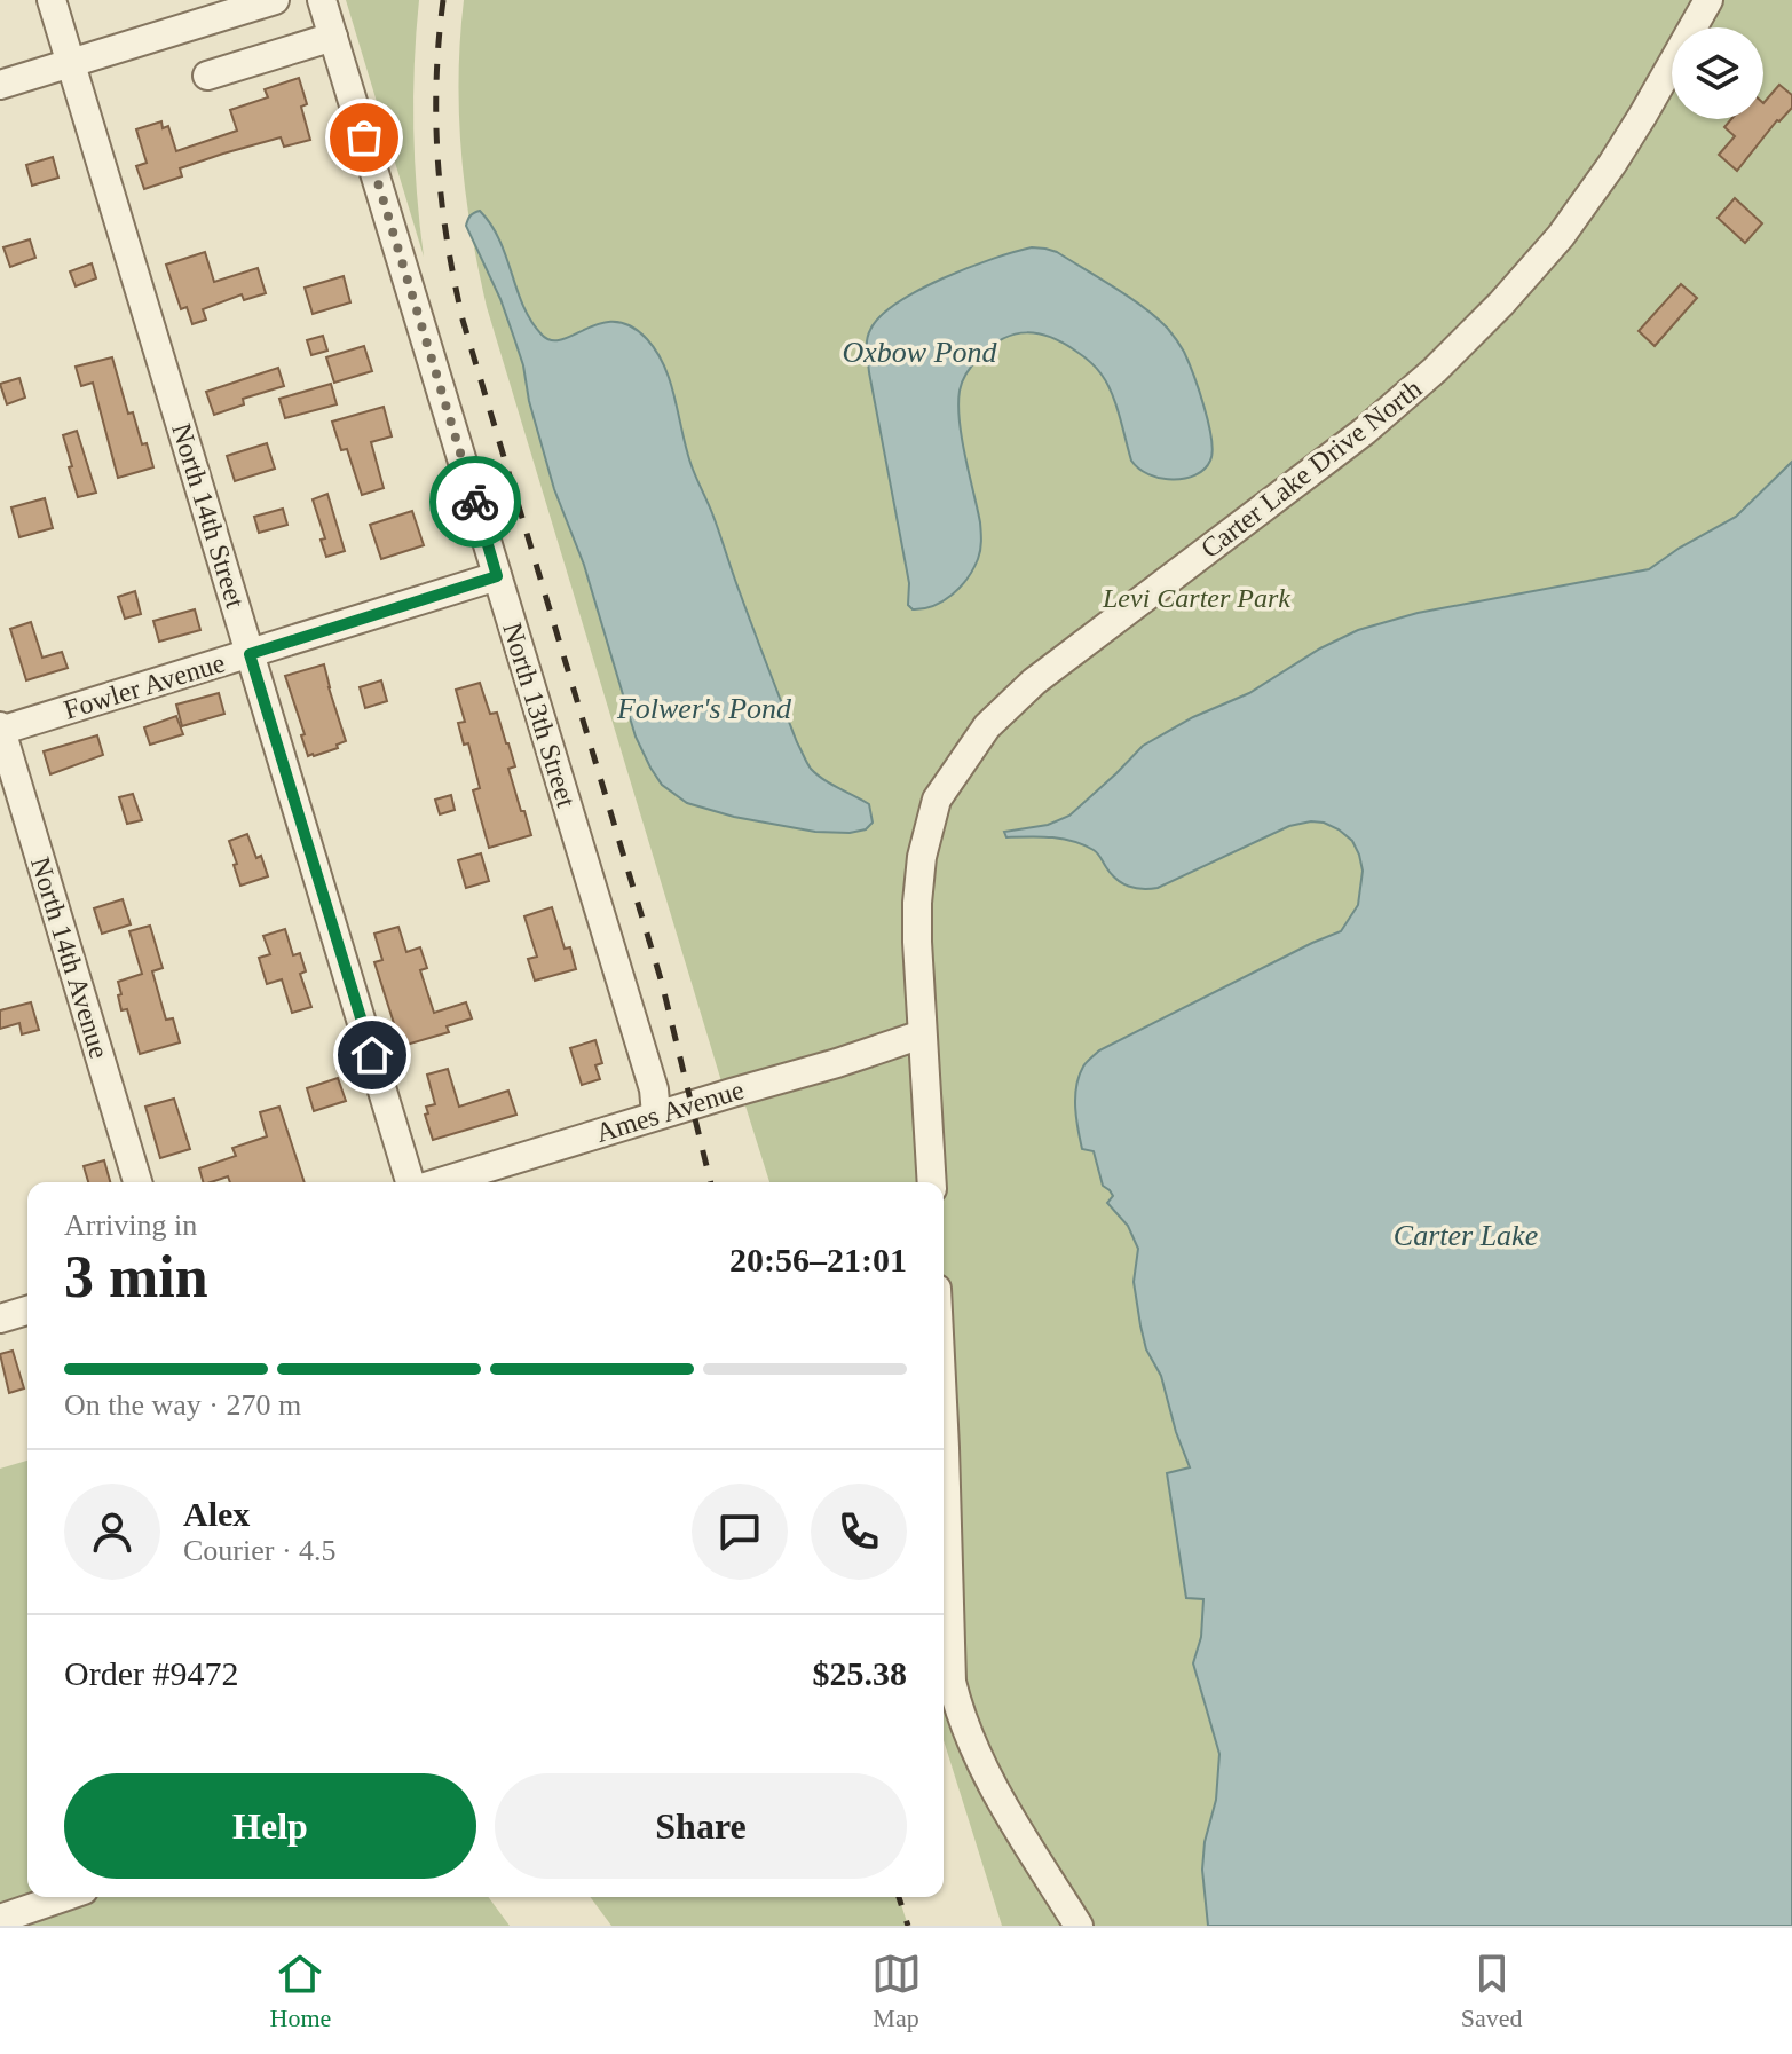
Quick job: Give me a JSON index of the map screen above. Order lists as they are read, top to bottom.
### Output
{
  "streets": {
    "street": [
      "Carter Lake Drive North",
      "North 14th Street",
      "Fowler Avenue",
      "North 13th Street",
      "North 14th Avenue",
      "Ames Avenue"
    ]
  },
  "crossings": [
    ["Carter Lake Drive North", "Ames Avenue"],
    ["North 14th Street", "Fowler Avenue"],
    ["Fowler Avenue", "North 13th Street"],
    ["Fowler Avenue", "North 14th Avenue"],
    ["North 13th Street", "Ames Avenue"]
  ],
  "water": ["Oxbow Pond", "Folwer's Pond", "Carter Lake"],
  "parks": ["Levi Carter Park"],
  "page": {
    "heading": ["3 min", "Arriving in", "20:56–21:01"],
    "panel": [
      "Alex",
      "Courier · 4.5",
      "Order #9472",
      "$25.38"
    ],
    "bar": "On the way · 270 m",
    "buttons": ["Help", "Share"],
    "tabs": ["Home", "Map", "Saved"]
  }
}
